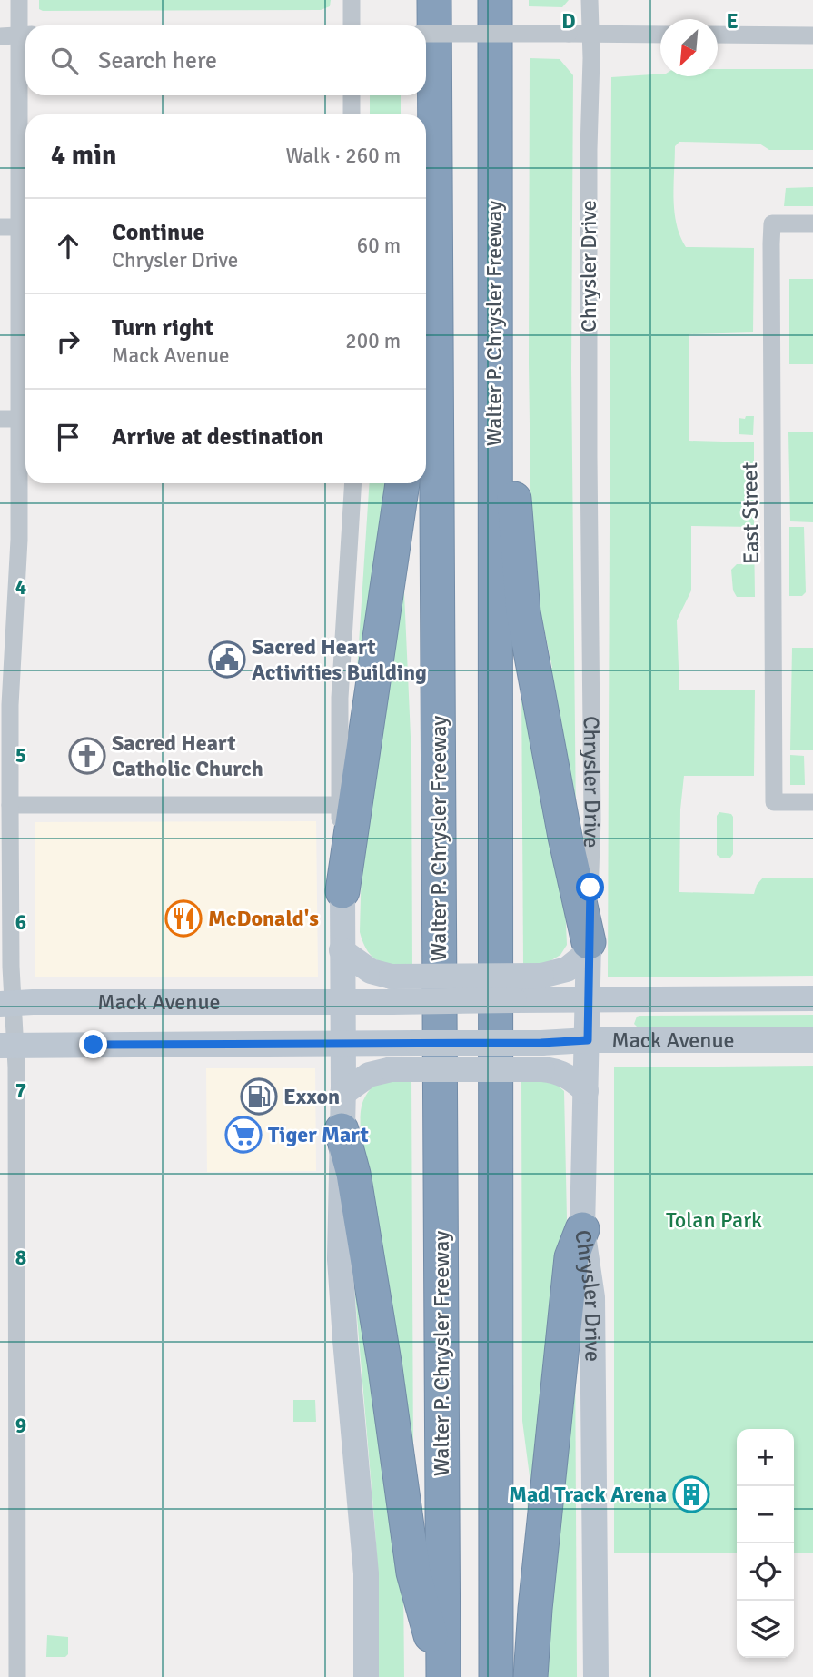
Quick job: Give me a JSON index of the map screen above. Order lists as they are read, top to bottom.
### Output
{
  "streets": {
    "highway": ["Walter P. Chrysler Freeway"],
    "street": ["Chrysler Drive", "East Street", "Mack Avenue"]
  },
  "crossings": [
    ["Chrysler Drive", "Mack Avenue"]
  ],
  "parks": ["Tolan Park"],
  "places": {
    "public building": ["Sacred Heart Activities Building"],
    "church": ["Sacred Heart Catholic Church"],
    "restaurant": ["McDonald's"],
    "fuel station": ["Exxon"],
    "supermarket": ["Tiger Mart"],
    "building": ["Mad Track Arena"]
  },
  "north": "bottom left",
  "page": {
    "search": "Search here",
    "heading": ["4 min", "Walk · 260 m"],
    "list": [
      ["Continue", "Chrysler Drive", "60 m"],
      ["Turn right", "Mack Avenue", "200 m"],
      "Arrive at destination"
    ],
    "map_buttons": ["+", "−"]
  },
  "grid": {
    "columns": ["D", "E"],
    "rows": [
      "4",
      "5",
      "6",
      "7",
      "8",
      "9"
    ]
  }
}
